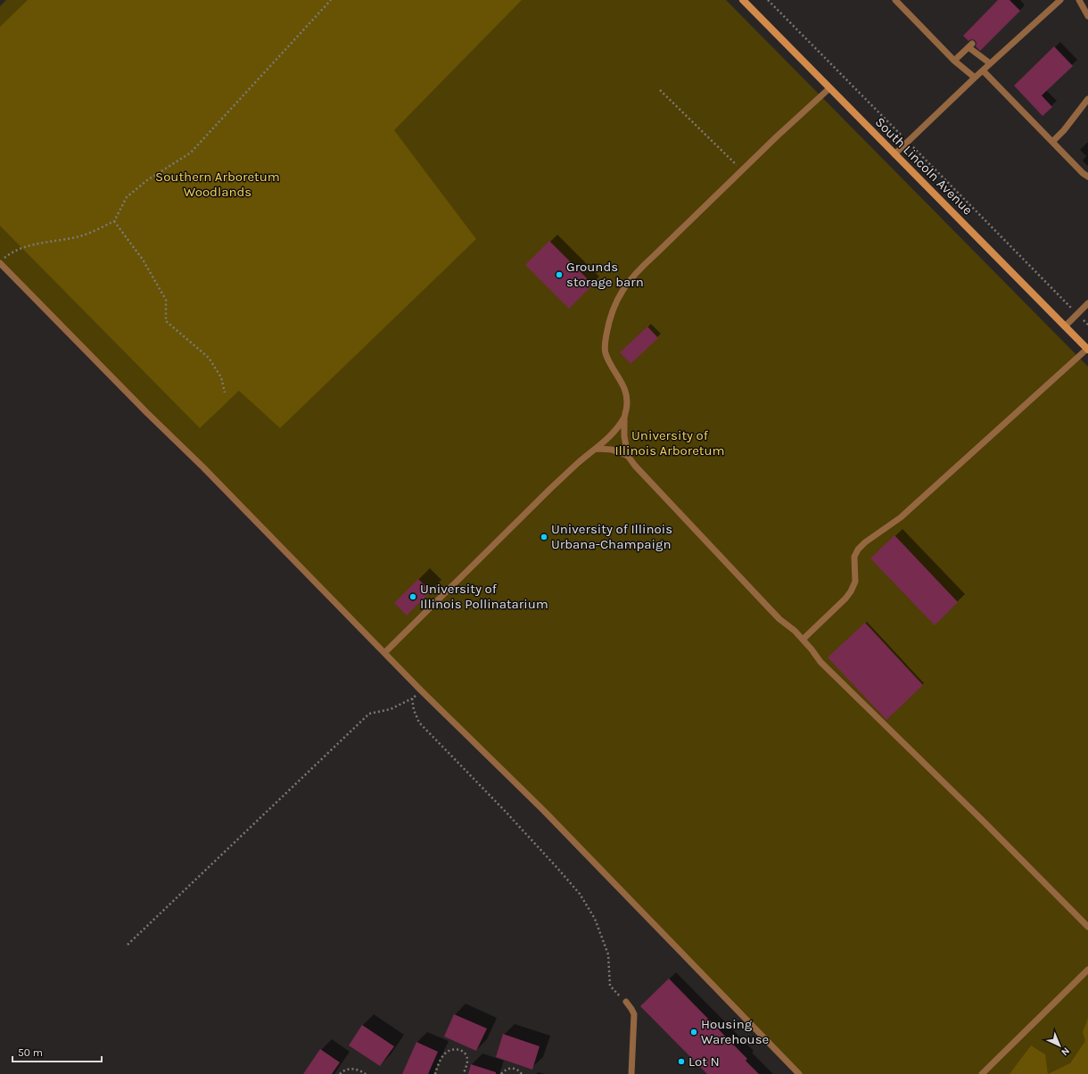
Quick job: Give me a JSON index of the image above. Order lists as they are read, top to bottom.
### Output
{
  "streets": {
    "main road": ["South Lincoln Avenue"]
  },
  "parks": ["Southern Arboretum Woodlands", "University of Illinois Arboretum"],
  "places": [
    "Grounds storage barn",
    "University of Illinois Urbana-Champaign",
    "University of Illinois Pollinatarium",
    "Housing Warehouse",
    "Lot N"
  ],
  "scale_bar": "50 m",
  "north": "bottom right"
}
